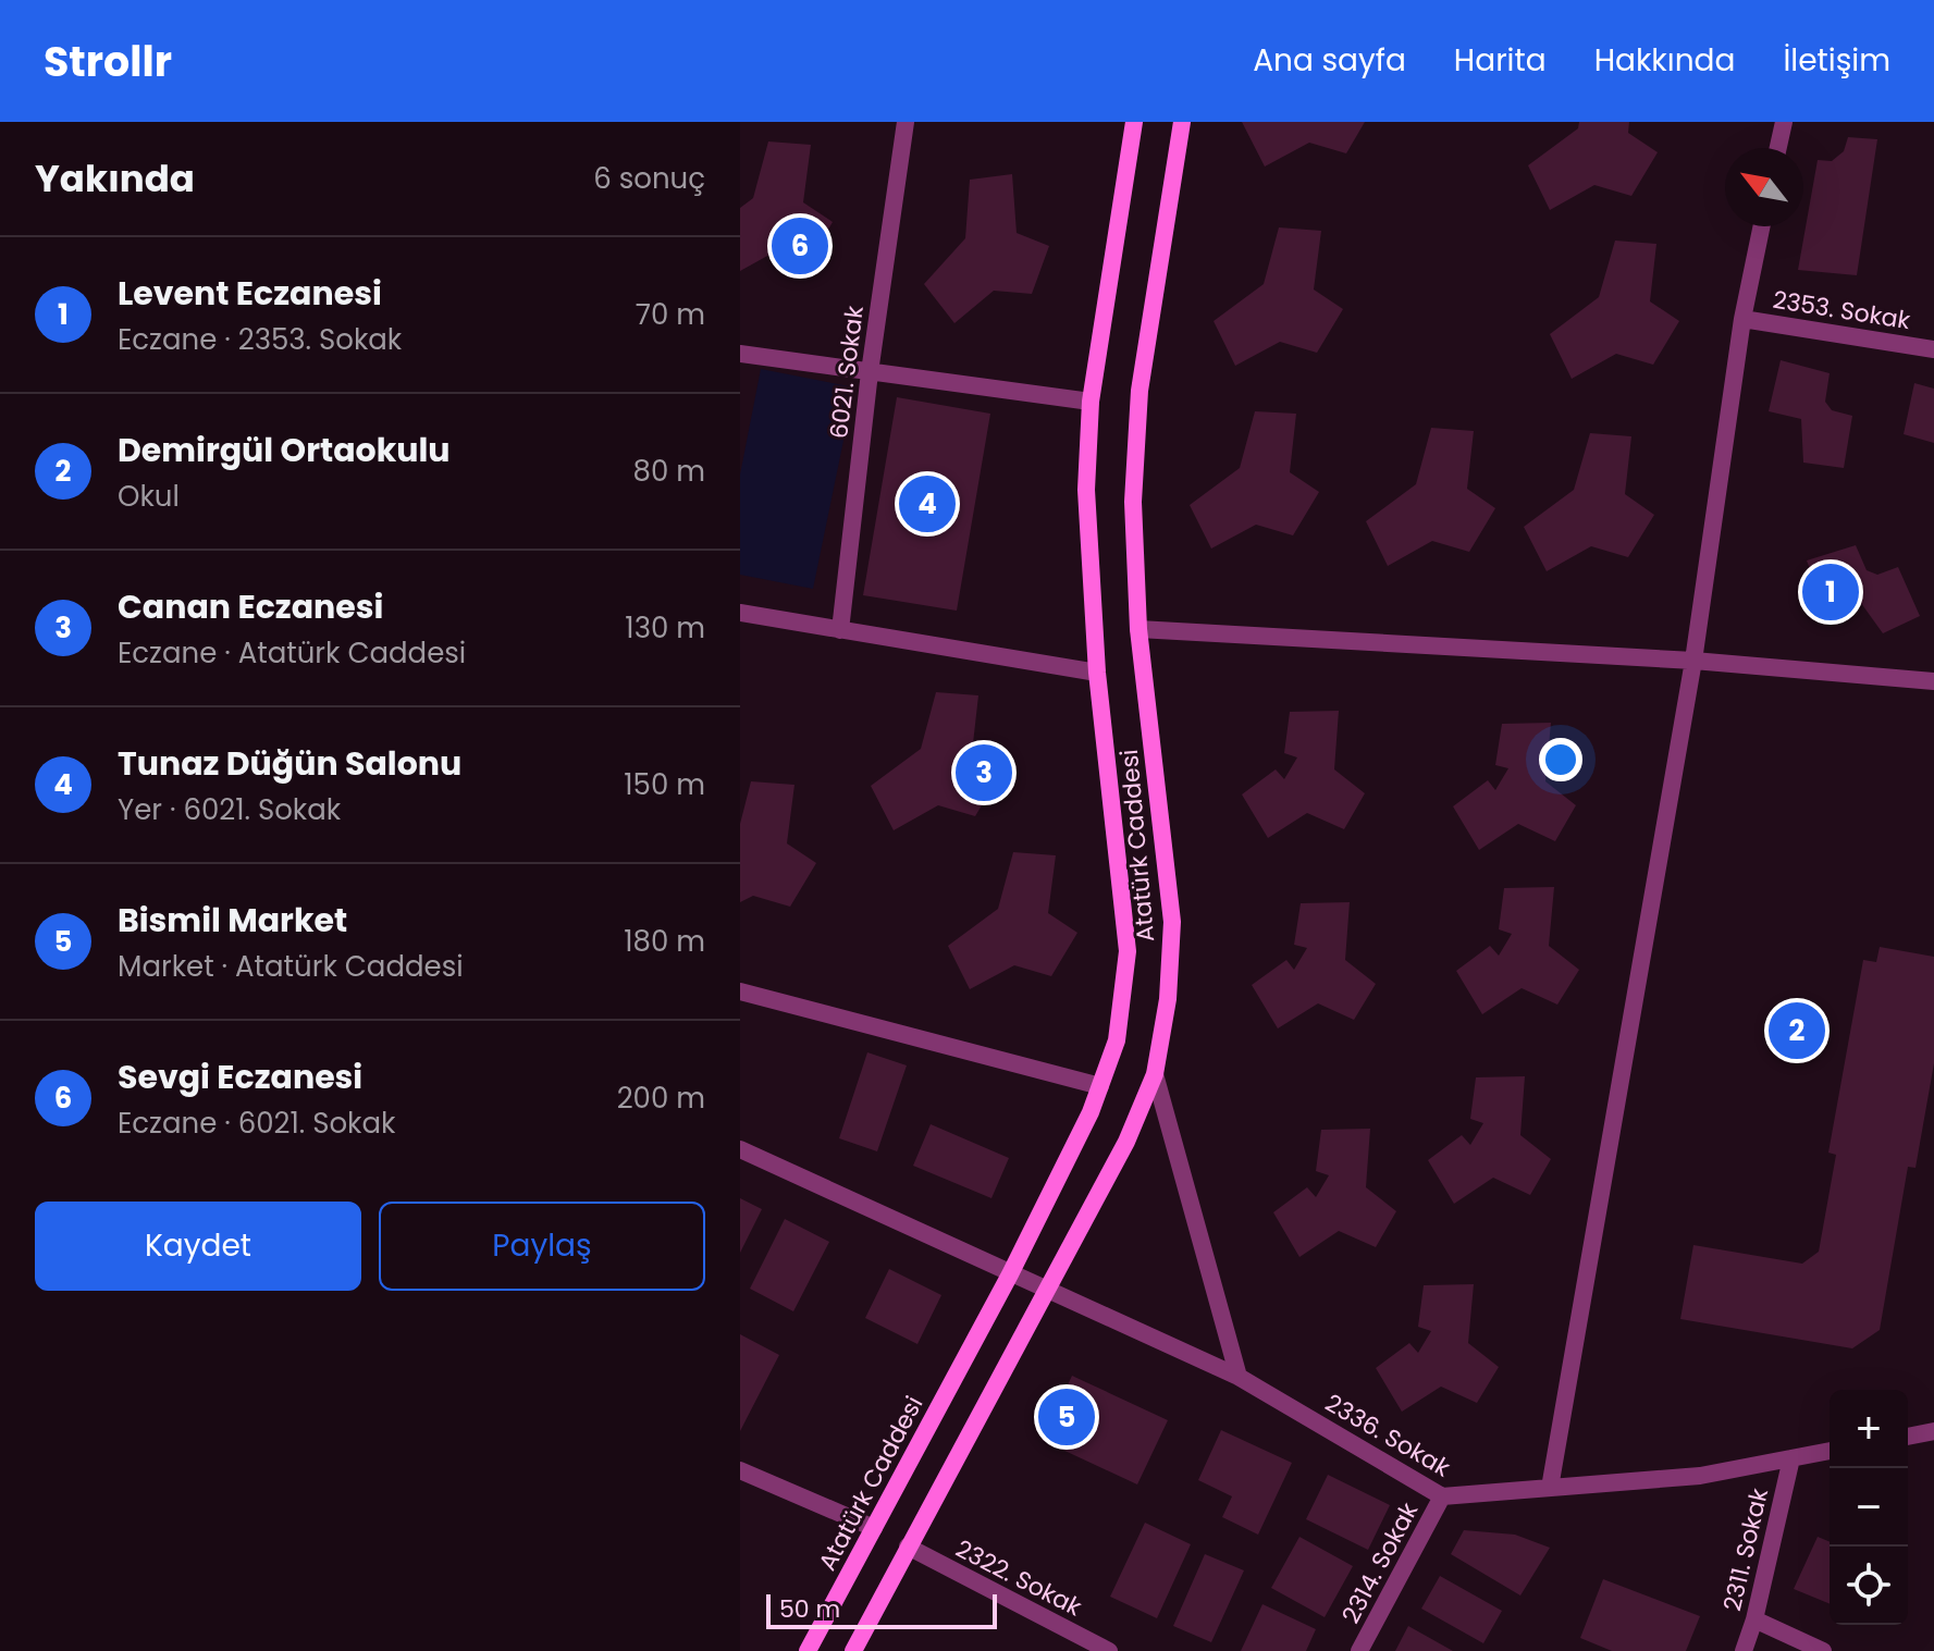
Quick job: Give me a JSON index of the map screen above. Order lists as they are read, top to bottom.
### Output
{
  "streets": {
    "main road": ["Atatürk Caddesi"],
    "street": [
      "2353. Sokak",
      "6021. Sokak",
      "2336. Sokak",
      "2311. Sokak",
      "2314. Sokak",
      "2322. Sokak"
    ]
  },
  "crossings": [
    ["Atatürk Caddesi", "2336. Sokak"],
    ["Atatürk Caddesi", "2322. Sokak"],
    ["2336. Sokak", "2311. Sokak"],
    ["2336. Sokak", "2314. Sokak"]
  ],
  "scale_bar": "50 m",
  "north": "top left",
  "page": {
    "header": "Strollr",
    "nav": [
      "Ana sayfa",
      "Harita",
      "Hakkında",
      "İletişim"
    ],
    "heading": ["Yakında", "6 sonuç"],
    "pins": [
      "6",
      "4",
      "1",
      "3",
      "2",
      "5"
    ],
    "list": [
      {
        "mark": "1",
        "name": "Levent Eczanesi",
        "note": "Eczane · 2353. Sokak",
        "value": "70 m"
      },
      {
        "mark": "2",
        "name": "Demirgül Ortaokulu",
        "note": "Okul",
        "value": "80 m"
      },
      {
        "mark": "3",
        "name": "Canan Eczanesi",
        "note": "Eczane · Atatürk Caddesi",
        "value": "130 m"
      },
      {
        "mark": "4",
        "name": "Tunaz Düğün Salonu",
        "note": "Yer · 6021. Sokak",
        "value": "150 m"
      },
      {
        "mark": "5",
        "name": "Bismil Market",
        "note": "Market · Atatürk Caddesi",
        "value": "180 m"
      },
      {
        "mark": "6",
        "name": "Sevgi Eczanesi",
        "note": "Eczane · 6021. Sokak",
        "value": "200 m"
      }
    ],
    "buttons": ["Kaydet", "Paylaş"],
    "map_buttons": ["+", "−"],
    "scale": "50 m"
  }
}
